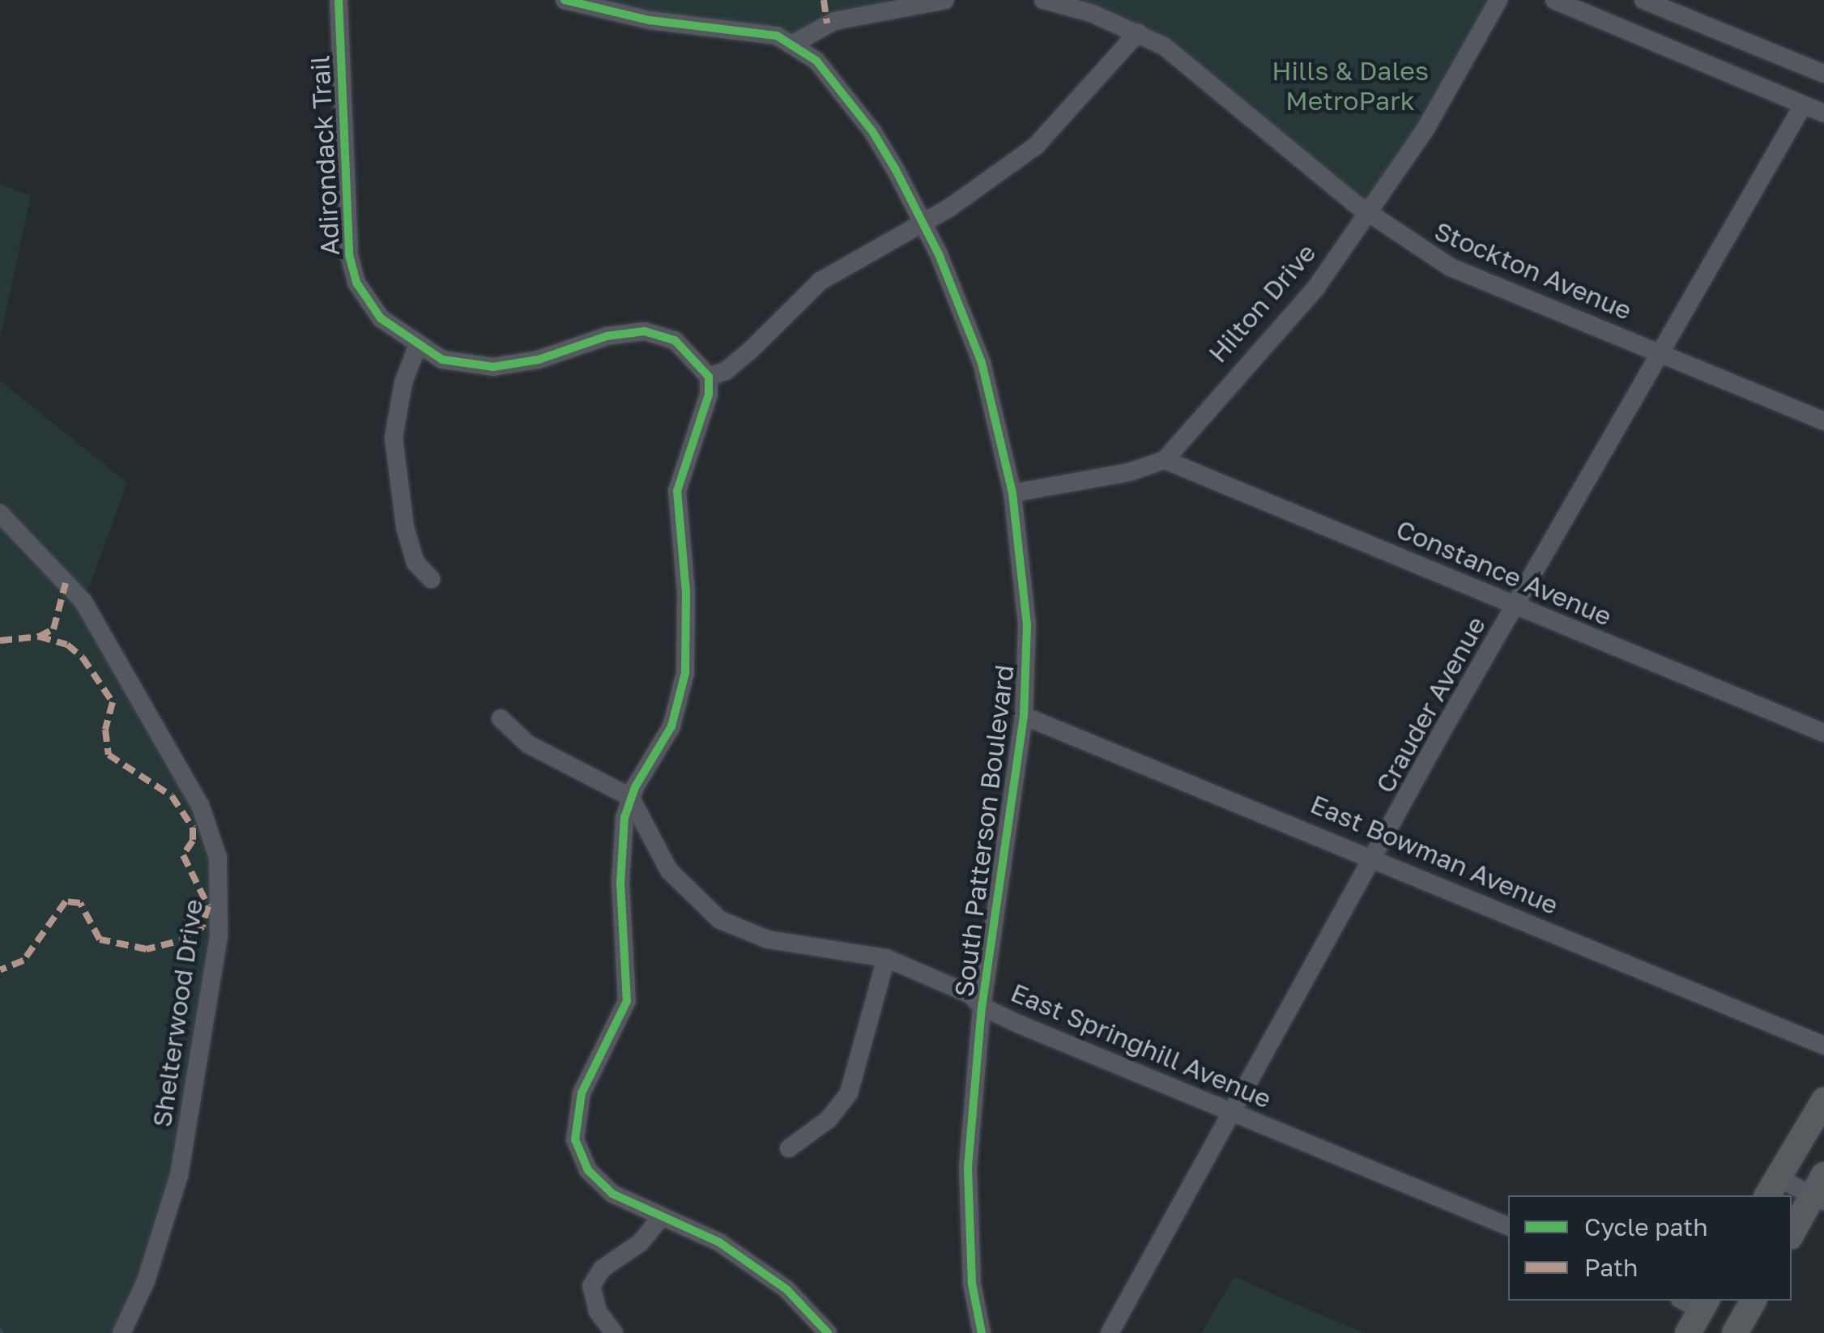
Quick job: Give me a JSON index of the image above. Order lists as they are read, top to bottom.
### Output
{
  "streets": {
    "street": [
      "Adirondack Trail",
      "Stockton Avenue",
      "Hilton Drive",
      "Constance Avenue",
      "Crauder Avenue",
      "South Patterson Boulevard",
      "East Bowman Avenue",
      "Shelterwood Drive",
      "East Springhill Avenue"
    ]
  },
  "crossings": [
    ["Stockton Avenue", "Hilton Drive"],
    ["Stockton Avenue", "Crauder Avenue"],
    ["Hilton Drive", "Constance Avenue"],
    ["Constance Avenue", "Crauder Avenue"],
    ["Crauder Avenue", "East Bowman Avenue"],
    ["Crauder Avenue", "East Springhill Avenue"],
    ["South Patterson Boulevard", "East Bowman Avenue"],
    ["South Patterson Boulevard", "East Springhill Avenue"]
  ],
  "parks": ["Hills & Dales MetroPark"],
  "legend": ["Cycle path", "Path"]
}
